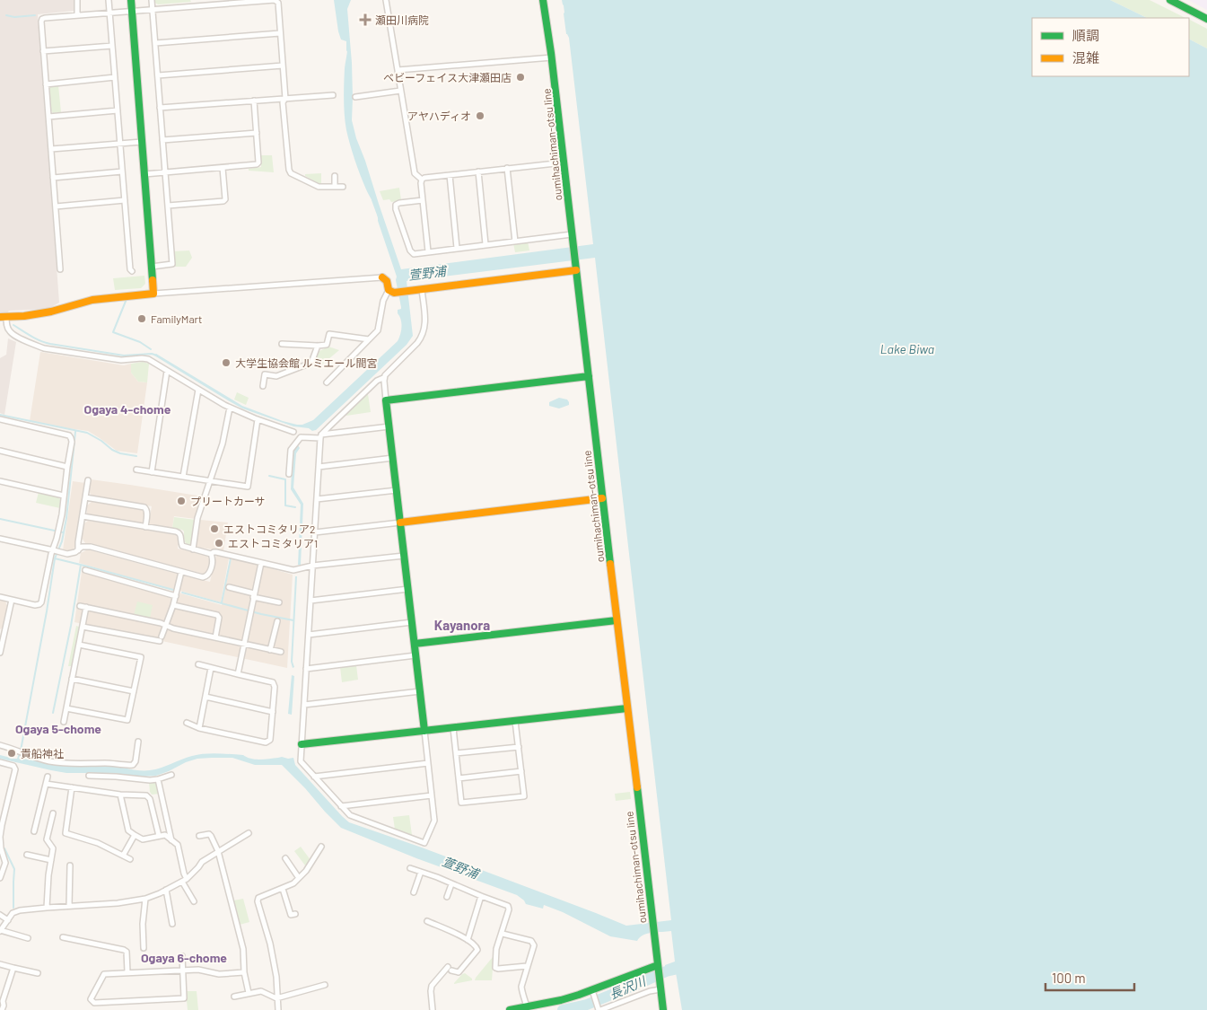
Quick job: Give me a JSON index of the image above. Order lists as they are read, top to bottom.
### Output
{
  "streets": {
    "street": ["oumihachiman-otsu line"]
  },
  "districts": [
    "Ogaya 4-chome",
    "Kayanora",
    "Ogaya 5-chome",
    "Ogaya 6-chome"
  ],
  "water": ["萱野浦", "Lake Biwa", "長沢川"],
  "places": {
    "health": ["瀬田川病院"],
    "other": [
      "ベビーフェイス大津瀬田店",
      "アヤハディオ",
      "FamilyMart",
      "大学生協会館 ルミエール間宮",
      "プリートカーサ",
      "エストコミタリア2",
      "エストコミタリア1",
      "貴船神社"
    ]
  },
  "legend": ["順調", "混雑"],
  "scale_bar": "100 m"
}
